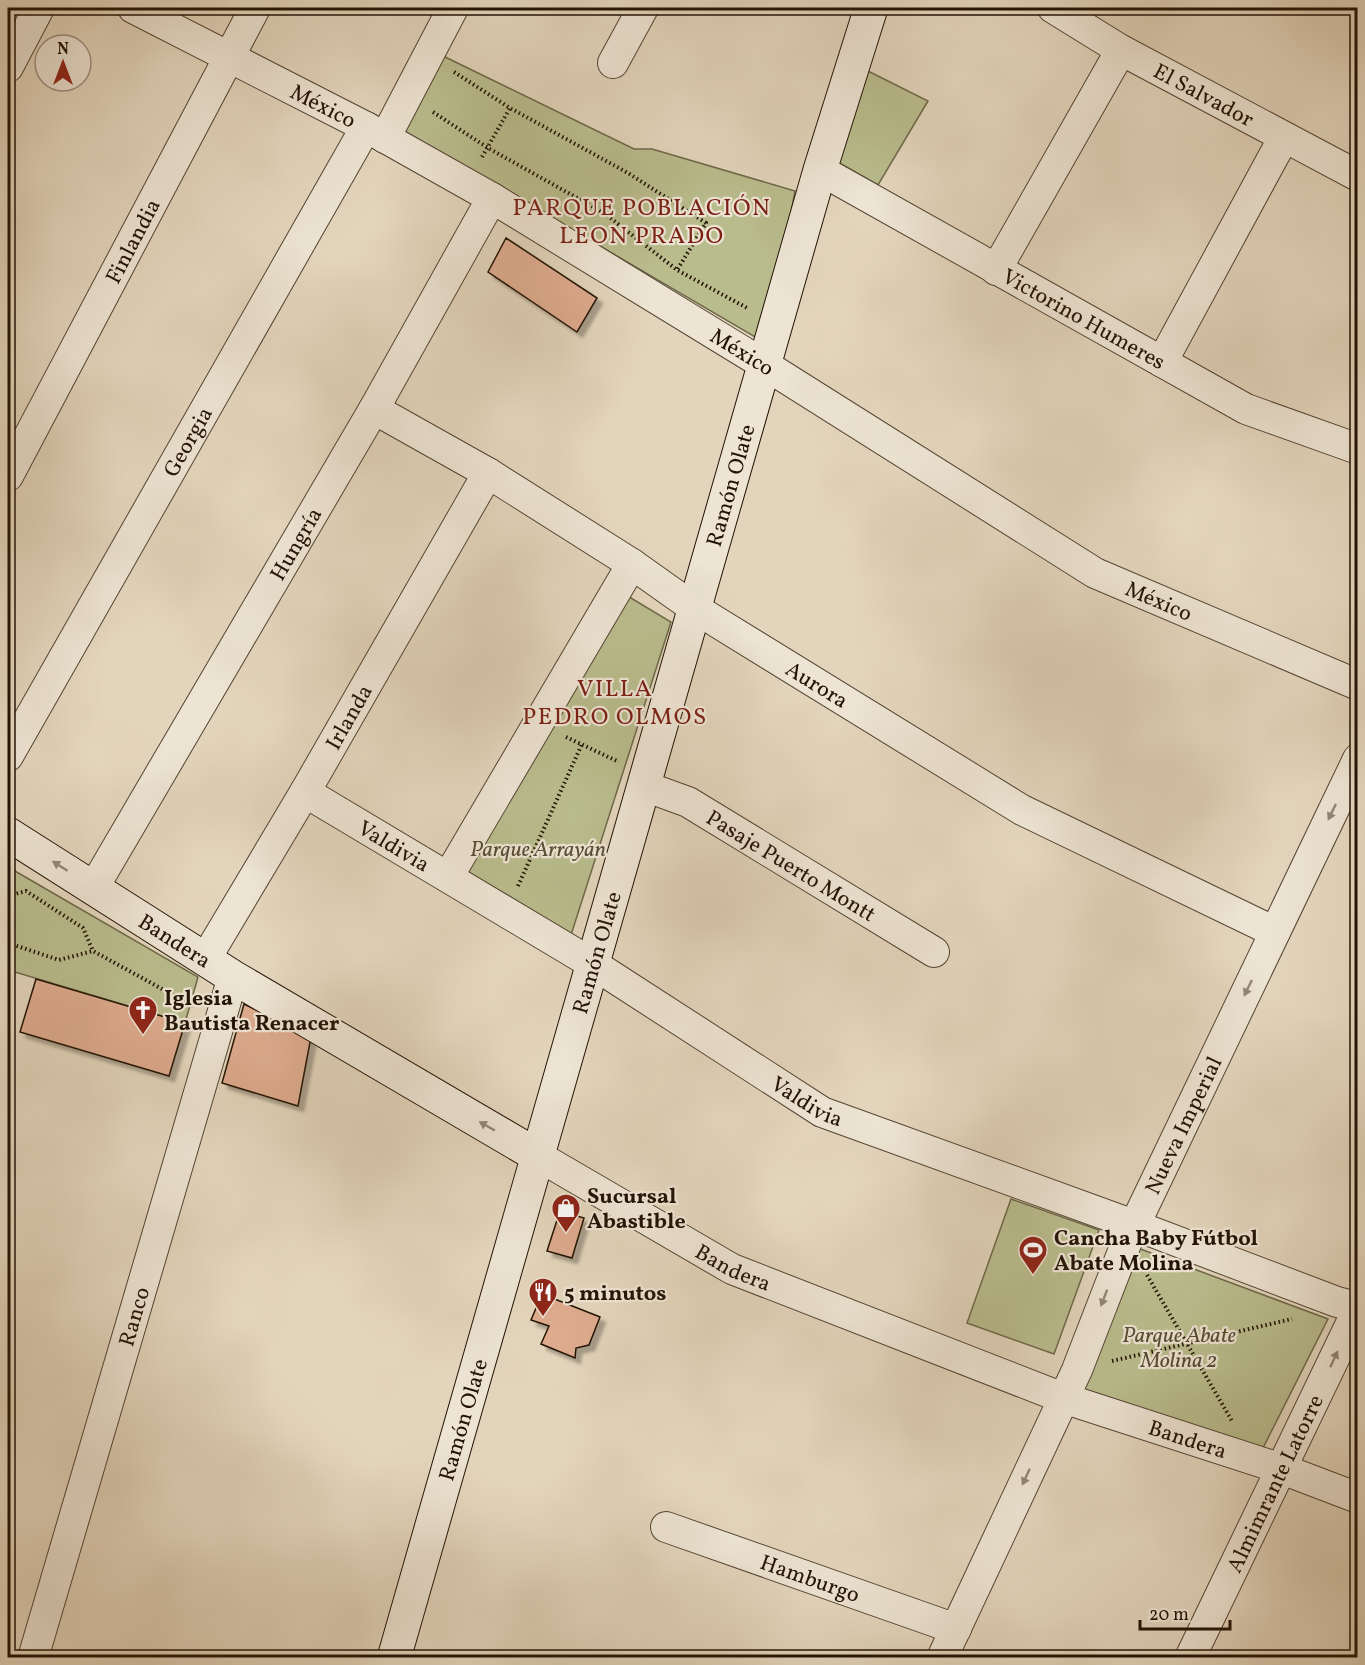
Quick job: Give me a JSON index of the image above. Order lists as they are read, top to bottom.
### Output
{
  "streets": {
    "street": [
      "El Salvador",
      "México",
      "Finlandia",
      "Victorino Humeres",
      "Georgia",
      "Ramón Olate",
      "Hungría",
      "Aurora",
      "Irlanda",
      "Valdivia",
      "Pasaje Puerto Montt",
      "Bandera",
      "Nueva Imperial",
      "Ranco",
      "Almimrante Latorre",
      "Hamburgo"
    ]
  },
  "crossings": [
    ["México", "Finlandia"],
    ["México", "Georgia"],
    ["México", "Ramón Olate"],
    ["México", "Hungría"],
    ["Victorino Humeres", "Ramón Olate"],
    ["Ramón Olate", "Aurora"],
    ["Ramón Olate", "Valdivia"],
    ["Ramón Olate", "Pasaje Puerto Montt"],
    ["Ramón Olate", "Bandera"],
    ["Hungría", "Aurora"],
    ["Hungría", "Bandera"],
    ["Aurora", "Irlanda"],
    ["Aurora", "Nueva Imperial"],
    ["Irlanda", "Valdivia"],
    ["Irlanda", "Bandera"],
    ["Valdivia", "Nueva Imperial"],
    ["Valdivia", "Almimrante Latorre"],
    ["Bandera", "Nueva Imperial"],
    ["Bandera", "Ranco"],
    ["Bandera", "Almimrante Latorre"],
    ["Nueva Imperial", "Hamburgo"]
  ],
  "one_way": ["Nueva Imperial", "Almimrante Latorre"],
  "districts": ["PARQUE POBLACIÓN LEON PRADO", "VILLA PEDRO OLMOS"],
  "parks": ["Parque Arrayán", "Parque Abate Molina 2"],
  "places": {
    "church": ["Iglesia Bautista Renacer"],
    "shop": ["Sucursal Abastible"],
    "sports": ["Cancha Baby Fútbol Abate Molina"],
    "restaurant": ["5 minutos"]
  },
  "scale_bar": "20 m",
  "north": "top"
}
